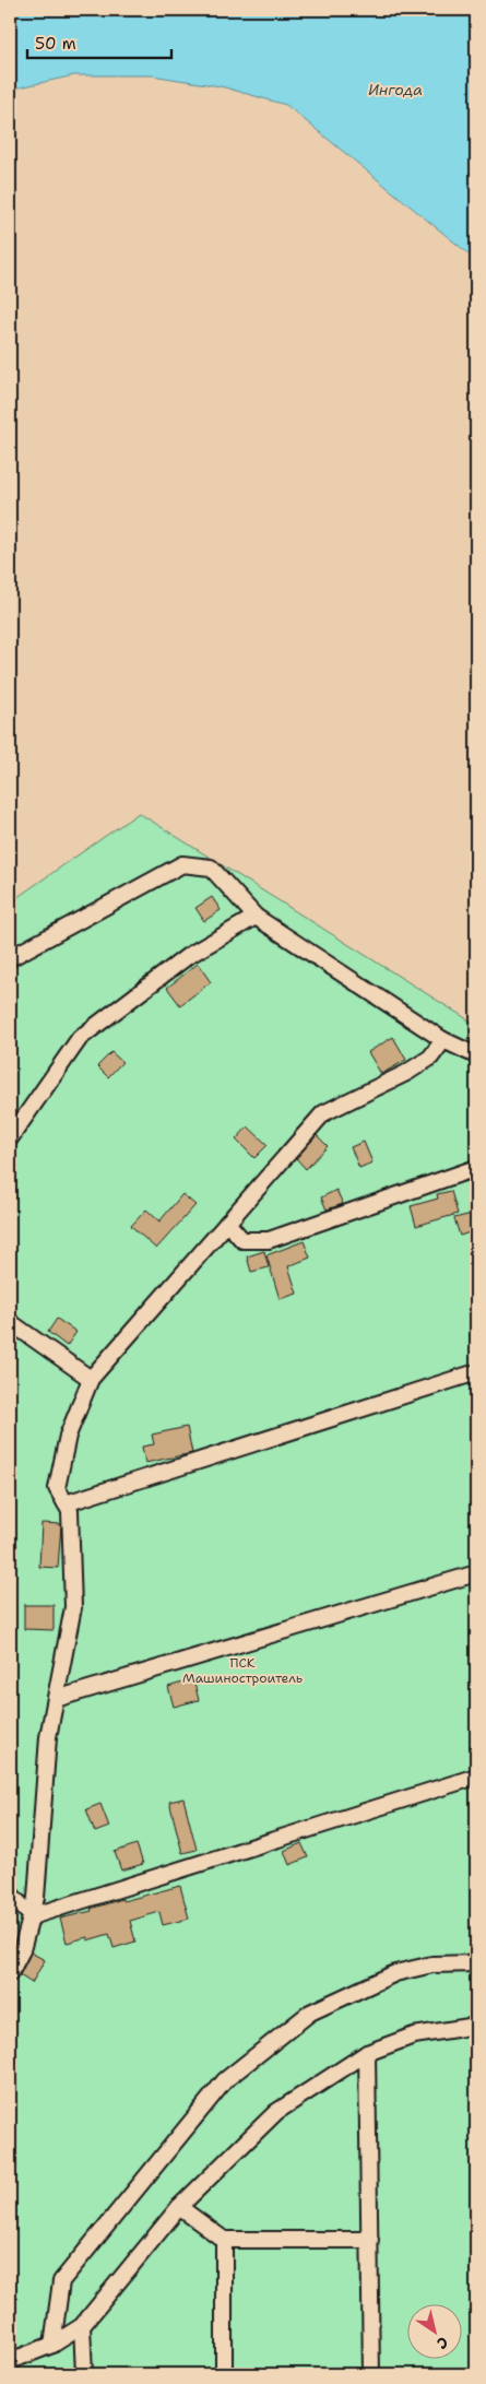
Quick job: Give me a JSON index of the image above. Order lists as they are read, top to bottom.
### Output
{
  "water": ["Ингода"],
  "parks": ["ПСК Машиностроитель"],
  "scale_bar": "50 m",
  "north": "bottom right"
}
